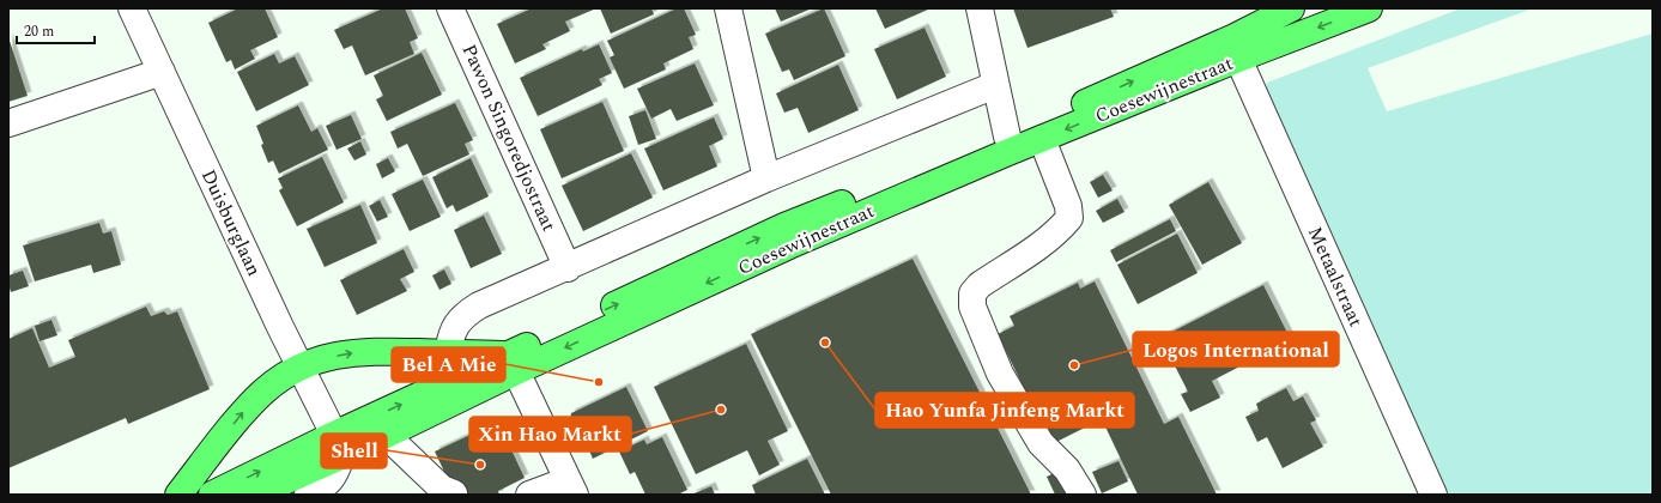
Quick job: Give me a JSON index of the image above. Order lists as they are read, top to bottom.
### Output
{
  "streets": {
    "main road": ["Coesewijnestraat"],
    "street": ["Pawon Singoredjostraat", "Duisburglaan", "Metaalstraat"]
  },
  "crossings": [
    ["Coesewijnestraat", "Duisburglaan"],
    ["Coesewijnestraat", "Metaalstraat"]
  ],
  "places": [
    "Hao Yunfa Jinfeng Markt",
    "Logos International",
    "Bel A Mie",
    "Xin Hao Markt",
    "Shell"
  ],
  "scale_bar": "20 m"
}
